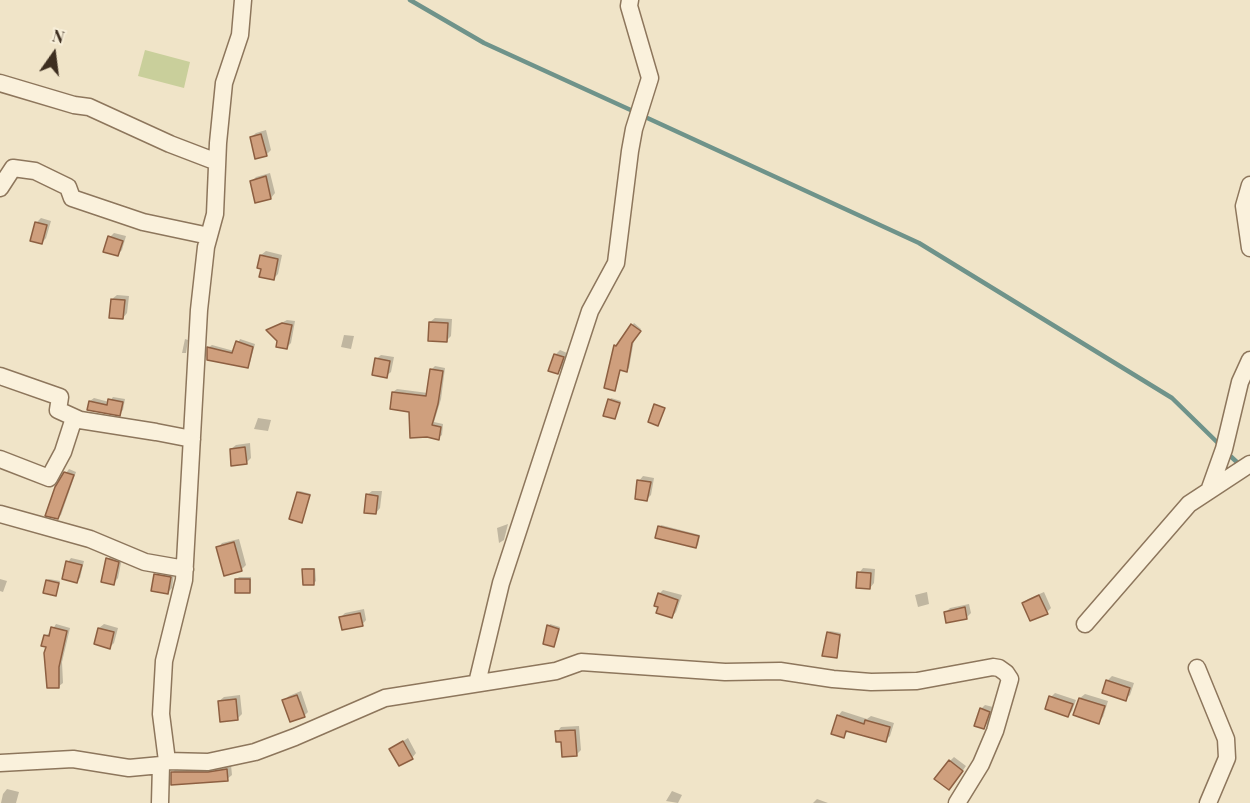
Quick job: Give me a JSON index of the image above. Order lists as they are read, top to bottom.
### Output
{
  "north": "top"
}
